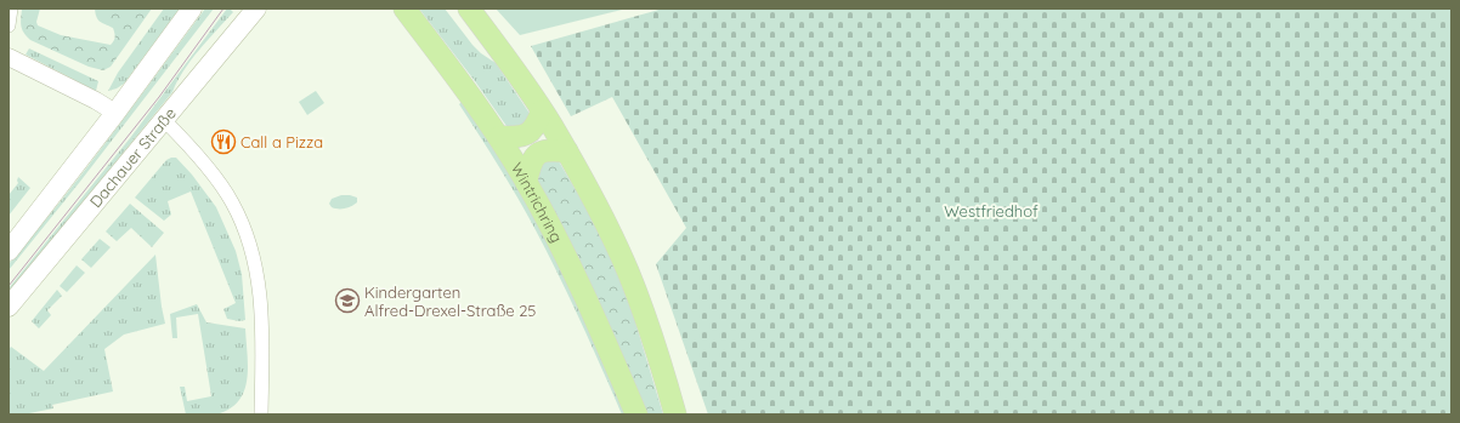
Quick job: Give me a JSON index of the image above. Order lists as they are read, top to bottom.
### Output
{
  "streets": {
    "main road": ["Dachauer Straße", "Wintrichring"]
  },
  "parks": ["Westfriedhof"],
  "places": {
    "restaurant": ["Call a Pizza"],
    "school or university": ["Kindergarten Alfred-Drexel-Straße 25"]
  }
}
